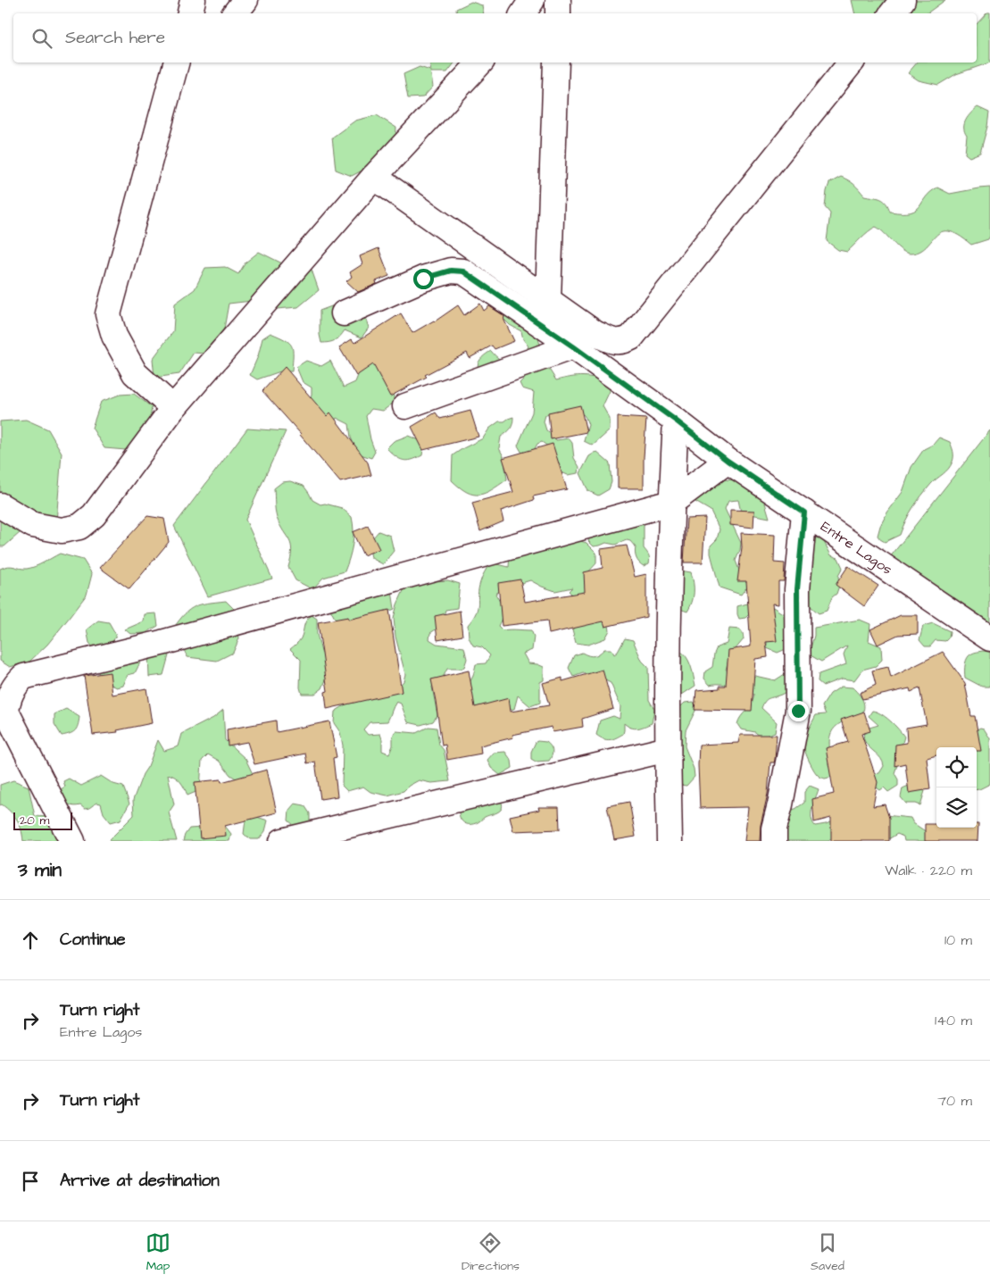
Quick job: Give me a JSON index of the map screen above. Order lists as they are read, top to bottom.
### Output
{
  "streets": {
    "street": ["Entre Lagos"]
  },
  "scale_bar": "20 m",
  "page": {
    "search": "Search here",
    "scale": "20 m",
    "heading": ["3 min", "Walk · 220 m"],
    "list": [
      ["Continue", "10 m"],
      ["Turn right", "Entre Lagos", "140 m"],
      ["Turn right", "70 m"],
      "Arrive at destination"
    ],
    "nav": ["Map", "Directions", "Saved"]
  }
}
